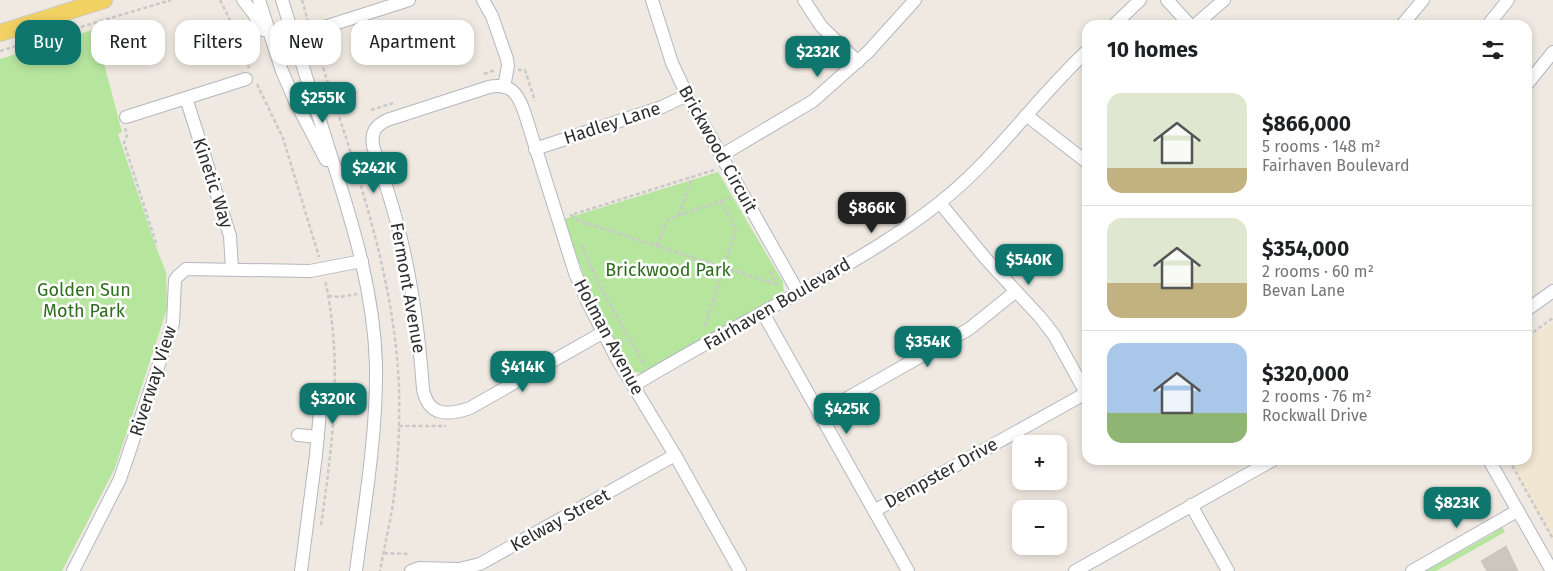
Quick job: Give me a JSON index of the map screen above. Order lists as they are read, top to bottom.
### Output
{
  "streets": {
    "street": [
      "Hadley Lane",
      "Brickwood Circuit",
      "Kinetic Way",
      "Fermont Avenue",
      "Fairhaven Boulevard",
      "Holman Avenue",
      "Riverway View",
      "Dempster Drive",
      "Kelway Street"
    ]
  },
  "crossings": [
    ["Hadley Lane", "Brickwood Circuit"],
    ["Hadley Lane", "Holman Avenue"],
    ["Brickwood Circuit", "Fairhaven Boulevard"],
    ["Kinetic Way", "Riverway View"],
    ["Fermont Avenue", "Holman Avenue"],
    ["Fairhaven Boulevard", "Holman Avenue"],
    ["Holman Avenue", "Kelway Street"]
  ],
  "parks": ["Brickwood Park", "Golden Sun Moth Park"],
  "page": {
    "chip": [
      "Buy",
      "Rent",
      "Filters",
      "New",
      "Apartment"
    ],
    "heading": "10 homes",
    "price": [
      "$232K",
      "$255K",
      "$242K",
      "$866K",
      "$540K",
      "$354K",
      "$414K",
      "$320K",
      "$425K",
      "$823K"
    ],
    "list": [
      {
        "name": "$866,000",
        "note": "5 rooms · 148 m² · Fairhaven Boulevard"
      },
      {
        "name": "$354,000",
        "note": "2 rooms · 60 m² · Bevan Lane"
      },
      {
        "name": "$320,000",
        "note": "2 rooms · 76 m² · Rockwall Drive"
      }
    ],
    "map_buttons": ["+", "−"]
  }
}
